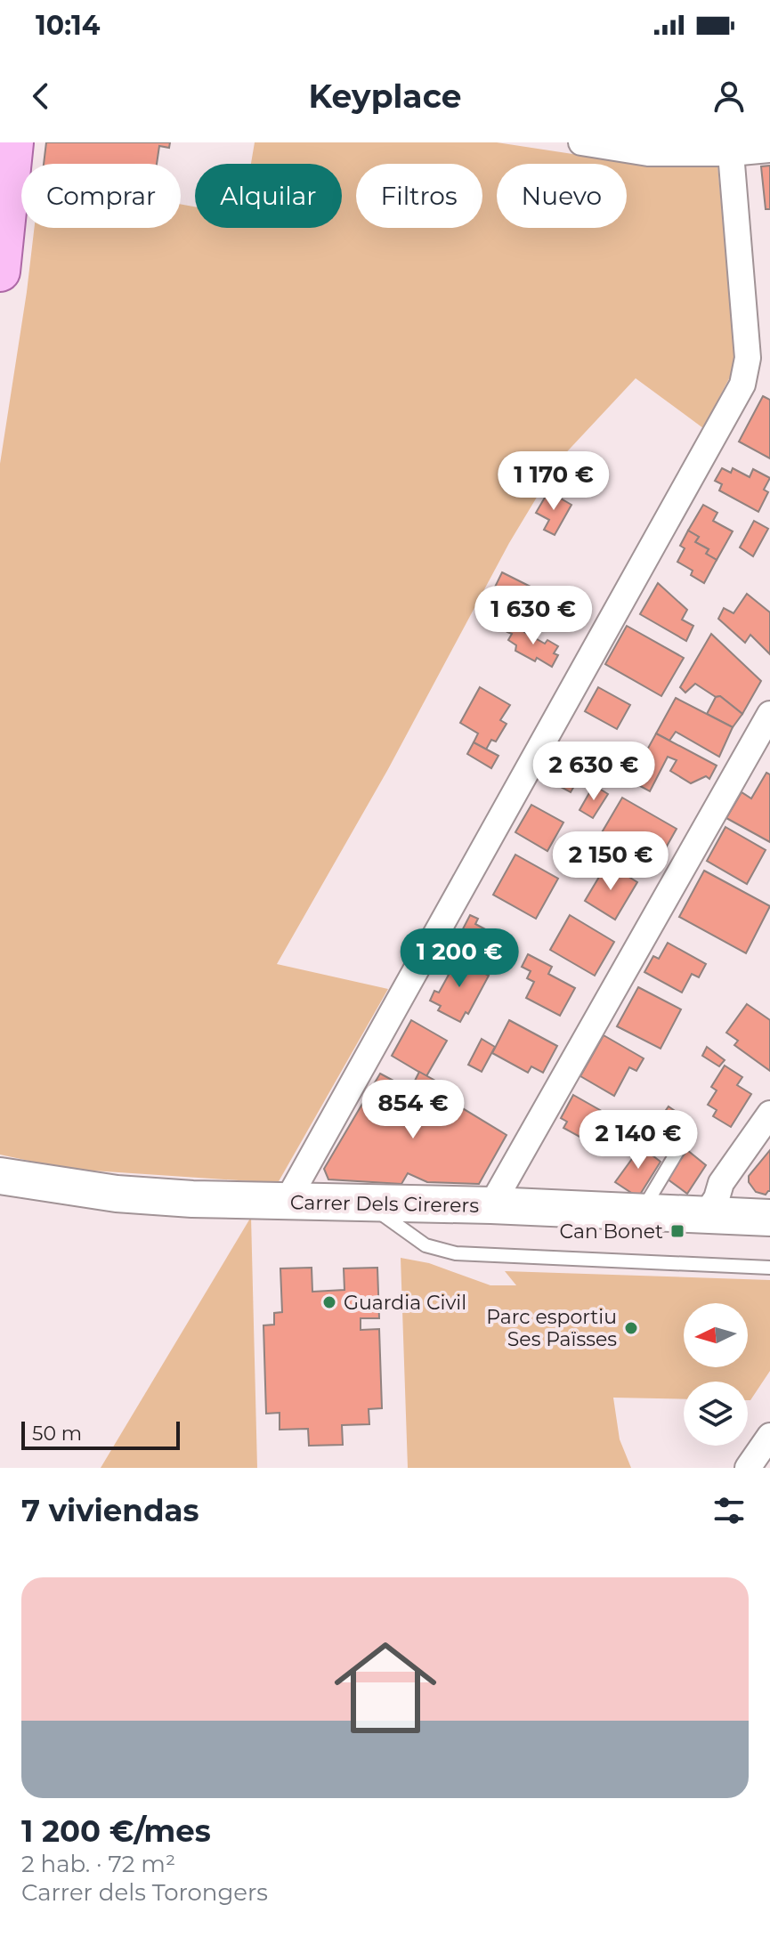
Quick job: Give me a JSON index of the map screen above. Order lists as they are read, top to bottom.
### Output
{
  "streets": {
    "street": ["Carrer Dels Cirerers"]
  },
  "places": {
    "transit": ["Can Bonet"],
    "other": ["Guardia Civil", "Parc esportiu Ses Païsses"]
  },
  "scale_bar": "50 m",
  "north": "left",
  "page": {
    "status": "10:14",
    "header": "Keyplace",
    "chip": [
      "Comprar",
      "Alquilar",
      "Filtros",
      "Nuevo"
    ],
    "price": [
      "1 170 €",
      "1 630 €",
      "2 630 €",
      "2 150 €",
      "1 200 €",
      "854 €",
      "2 140 €"
    ],
    "scale": "50 m",
    "heading": "7 viviendas",
    "list": [
      {
        "name": "1 200 €/mes",
        "note": "2 hab. · 72 m² · Carrer dels Torongers"
      }
    ]
  }
}
